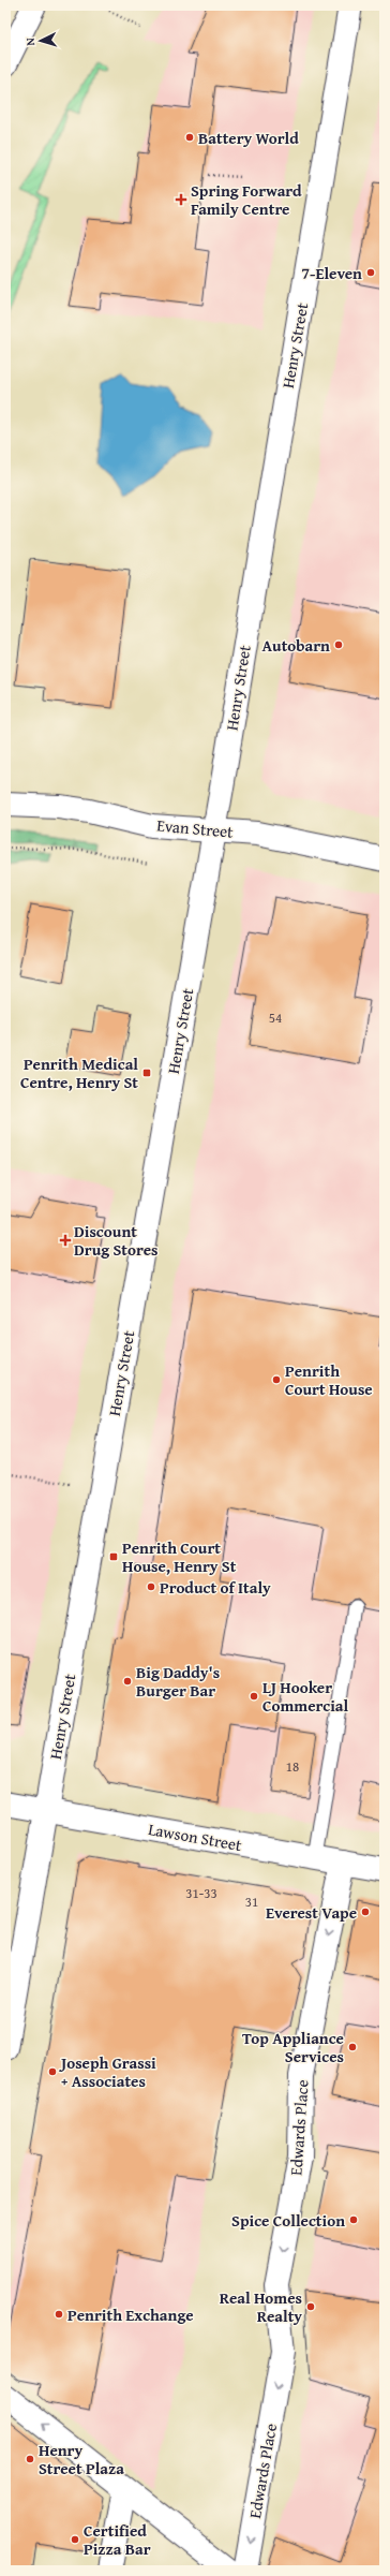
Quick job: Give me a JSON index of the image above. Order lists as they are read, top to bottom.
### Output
{
  "streets": {
    "main road": [
      "Henry Street",
      "Evan Street",
      "Lawson Street",
      "Edwards Place"
    ]
  },
  "crossings": [
    ["Henry Street", "Evan Street"],
    ["Henry Street", "Lawson Street"],
    ["Lawson Street", "Edwards Place"]
  ],
  "one_way": ["Edwards Place"],
  "places": {
    "other": [
      "Battery World",
      "7-Eleven",
      "Autobarn",
      "Penrith Court House",
      "Product of Italy",
      "Big Daddy's Burger Bar",
      "LJ Hooker Commercial",
      "Everest Vape",
      "Top Appliance Services",
      "Joseph Grassi + Associates",
      "Spice Collection",
      "Real Homes Realty",
      "Penrith Exchange",
      "Henry Street Plaza",
      "Certified Pizza Bar"
    ],
    "health": ["Spring Forward Family Centre", "Discount Drug Stores"],
    "transit": ["Penrith Medical Centre, Henry St", "Penrith Court House, Henry St"]
  },
  "house_numbers": [
    "54",
    "18",
    "31-33",
    "31"
  ],
  "north": "left"
}
